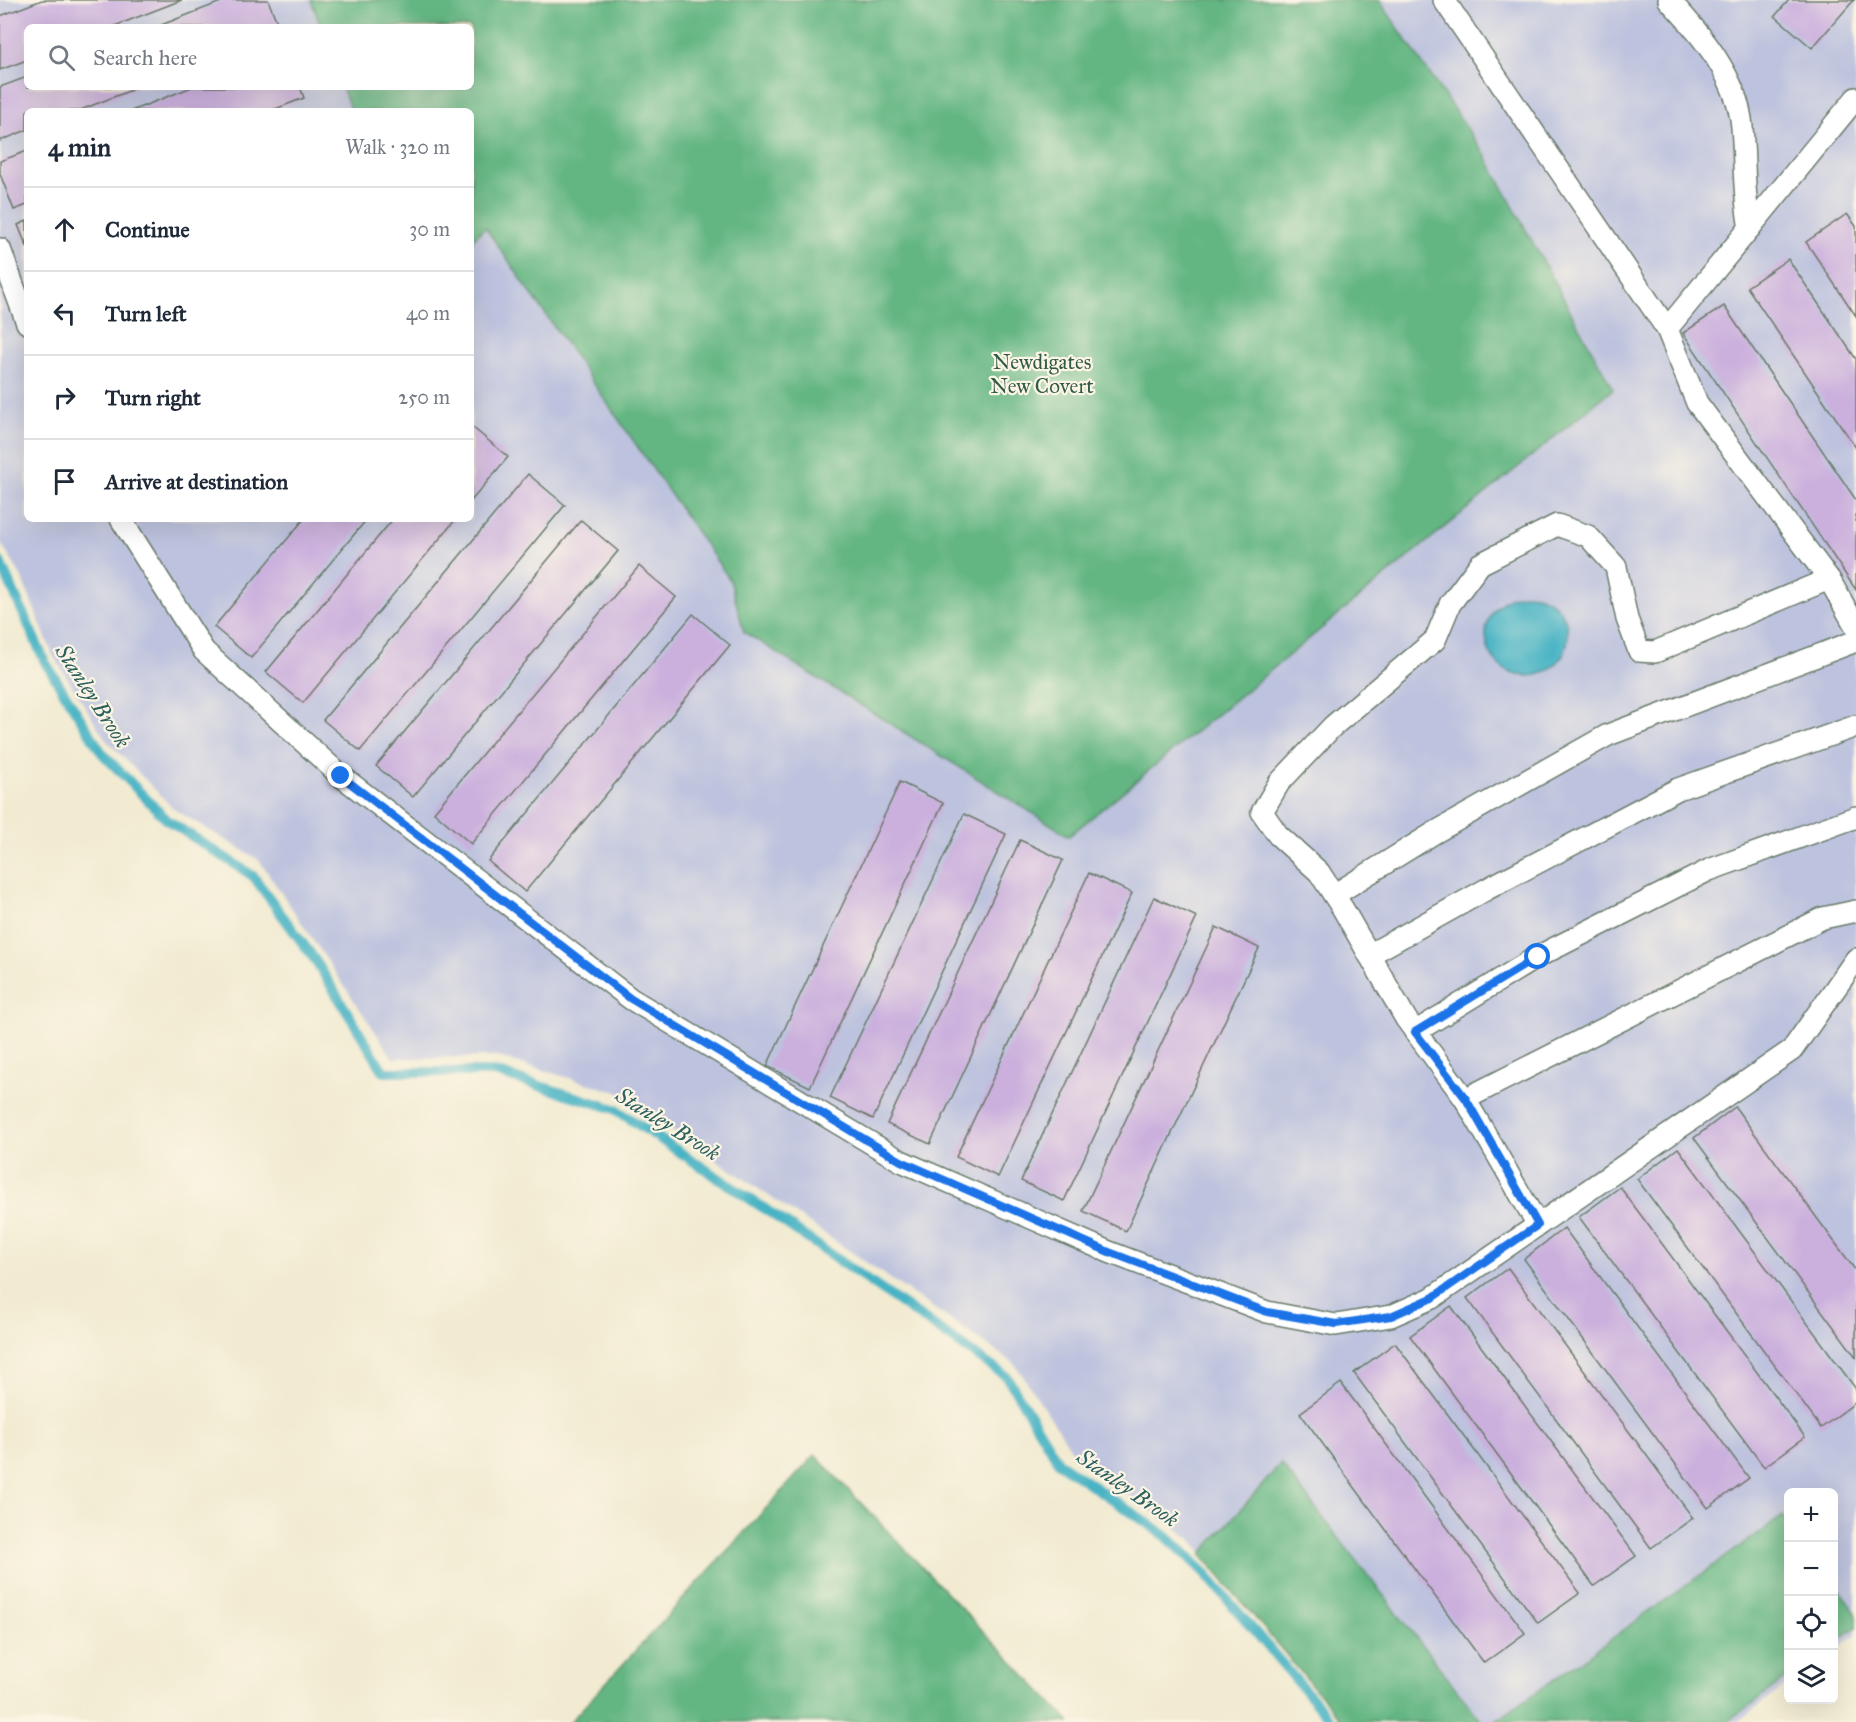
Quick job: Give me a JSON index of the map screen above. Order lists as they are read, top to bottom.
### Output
{
  "water": ["Stanley Brook"],
  "parks": ["Newdigates New Covert"],
  "page": {
    "search": "Search here",
    "heading": ["4 min", "Walk · 320 m"],
    "list": [
      ["Continue", "30 m"],
      ["Turn left", "40 m"],
      ["Turn right", "250 m"],
      "Arrive at destination"
    ],
    "map_buttons": ["+", "−"]
  }
}
